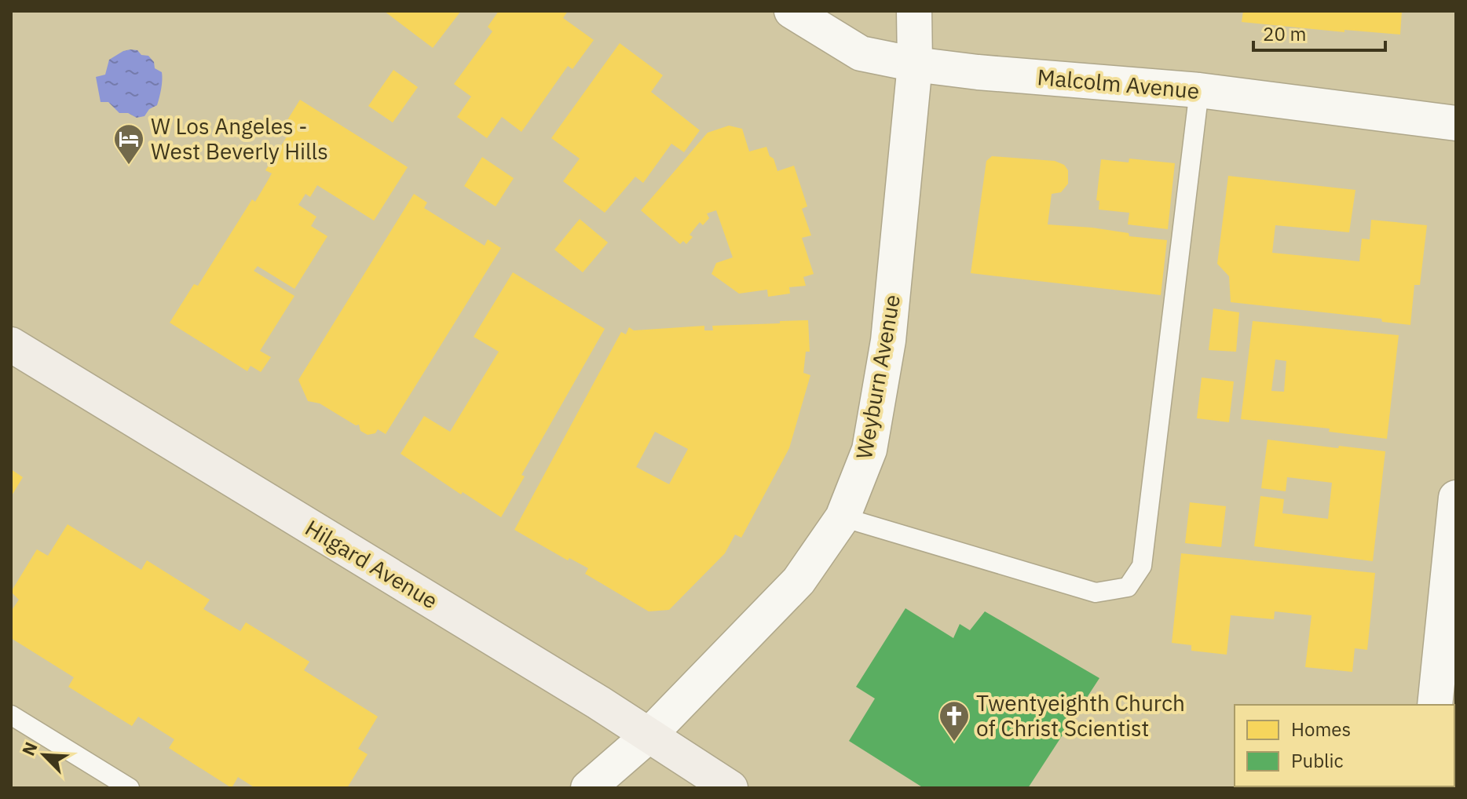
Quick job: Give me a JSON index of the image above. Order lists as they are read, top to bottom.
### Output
{
  "streets": {
    "street": ["Malcolm Avenue", "Weyburn Avenue", "Hilgard Avenue"]
  },
  "crossings": [
    ["Malcolm Avenue", "Weyburn Avenue"],
    ["Weyburn Avenue", "Hilgard Avenue"]
  ],
  "places": {
    "hotel": ["W Los Angeles - West Beverly Hills"],
    "church": ["Twentyeighth Church of Christ Scientist"]
  },
  "legend": ["Homes", "Public"],
  "scale_bar": "20 m",
  "north": "top left"
}
